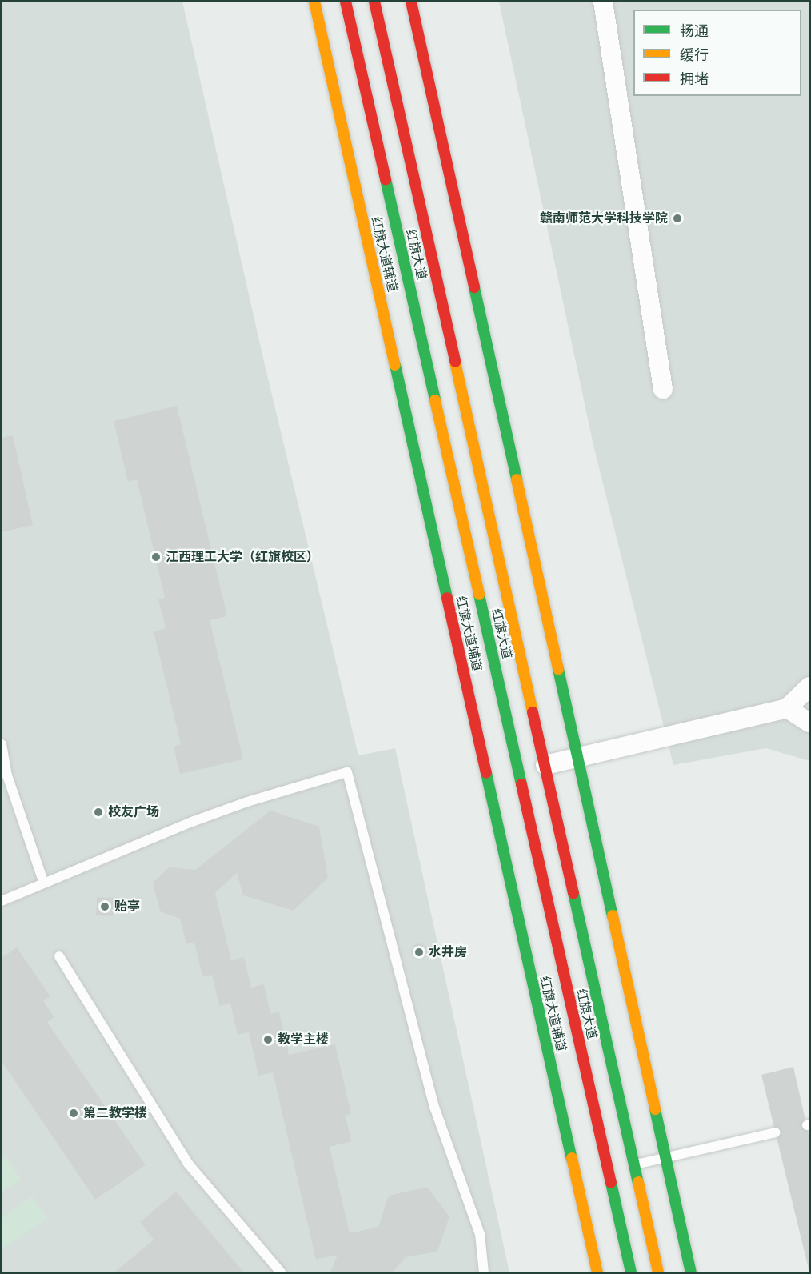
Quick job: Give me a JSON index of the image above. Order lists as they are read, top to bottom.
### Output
{
  "streets": {
    "main road": ["红旗大道辅道", "红旗大道"]
  },
  "places": [
    "赣南师范大学科技学院",
    "江西理工大学（红旗校区）",
    "校友广场",
    "贻亭",
    "水井房",
    "教学主楼",
    "第二教学楼"
  ],
  "legend": ["畅通", "缓行", "拥堵"]
}
